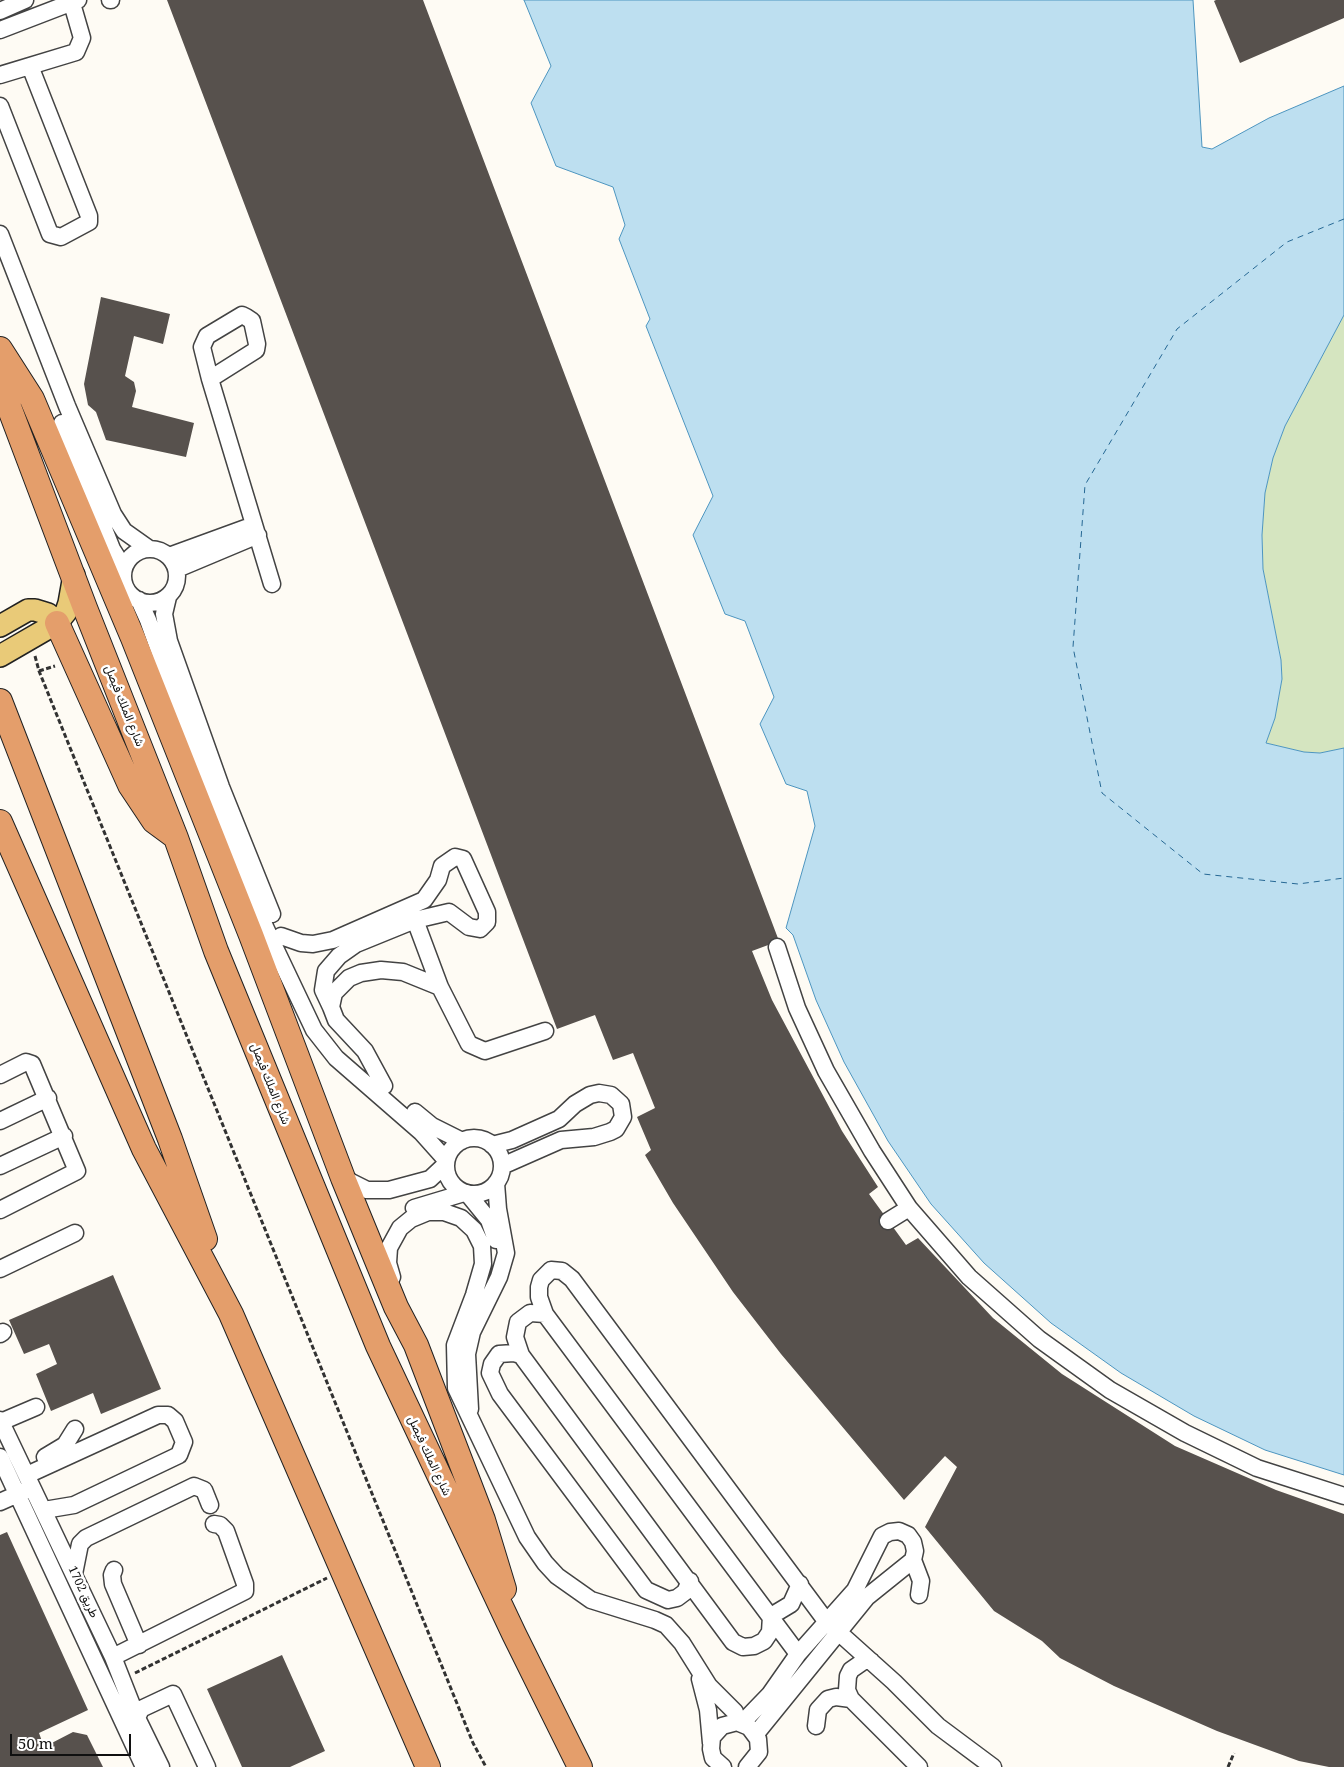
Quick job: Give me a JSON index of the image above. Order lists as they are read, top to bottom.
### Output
{
  "streets": {
    "highway": ["شارع الملك فيصل"],
    "street": ["طريق 1702"]
  },
  "scale_bar": "50 m"
}
